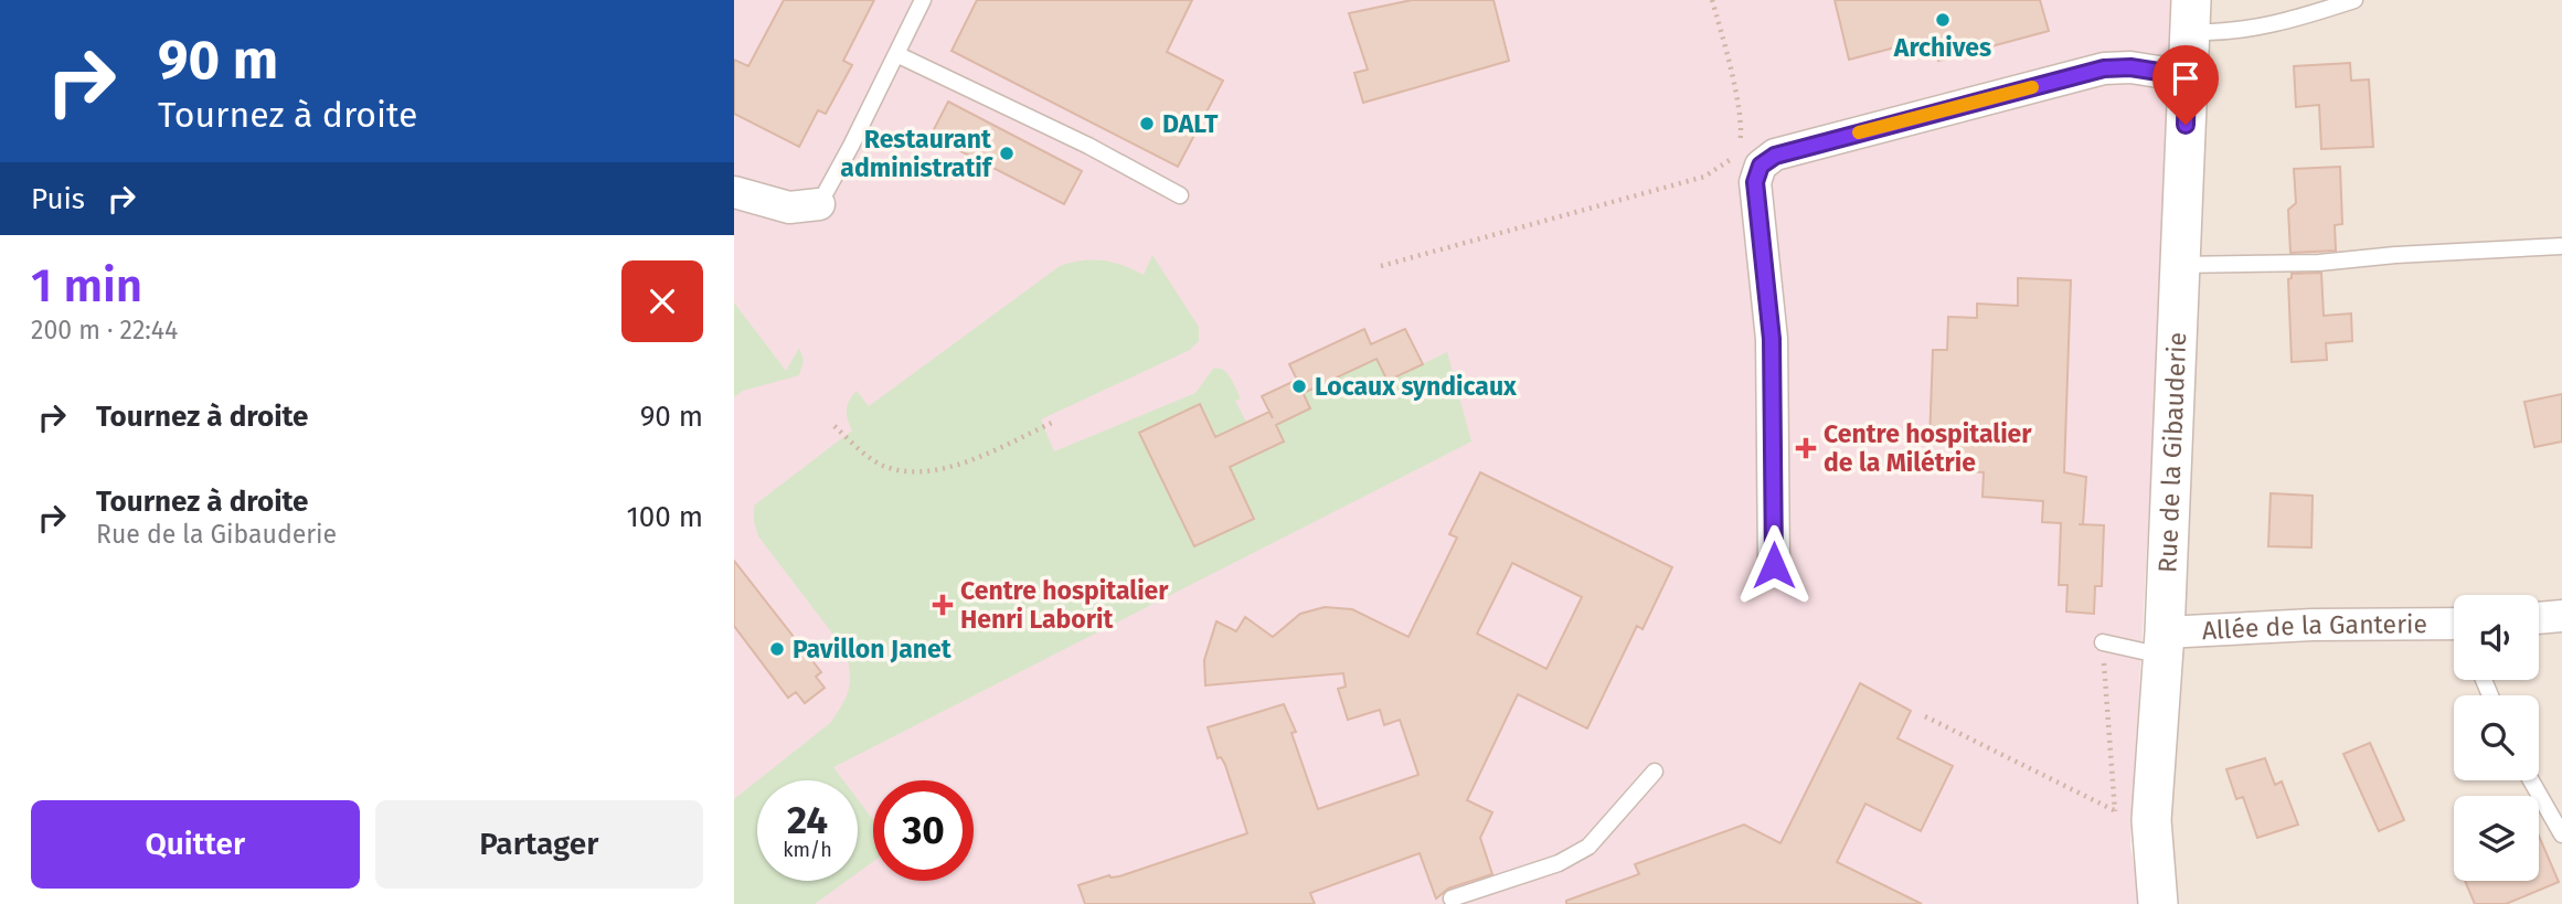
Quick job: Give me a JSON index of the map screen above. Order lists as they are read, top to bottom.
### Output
{
  "streets": {
    "street": ["Rue de la Gibauderie", "Allée de la Ganterie"]
  },
  "crossings": [
    ["Rue de la Gibauderie", "Allée de la Ganterie"]
  ],
  "places": {
    "other": [
      "Archives",
      "DALT",
      "Restaurant administratif",
      "Locaux syndicaux",
      "Pavillon Janet"
    ],
    "health": ["Centre hospitalier de la Milétrie", "Centre hospitalier Henri Laborit"]
  },
  "page": {
    "turn": ["90 m", "Tournez à droite"],
    "then": "Puis",
    "heading": ["1 min", "200 m · 22:44"],
    "list": [
      {
        "name": "Tournez à droite",
        "value": "90 m"
      },
      {
        "name": "Tournez à droite",
        "note": "Rue de la Gibauderie",
        "value": "100 m"
      }
    ],
    "speed": "24 km/h",
    "limit": "30",
    "buttons": ["Quitter", "Partager"]
  }
}
